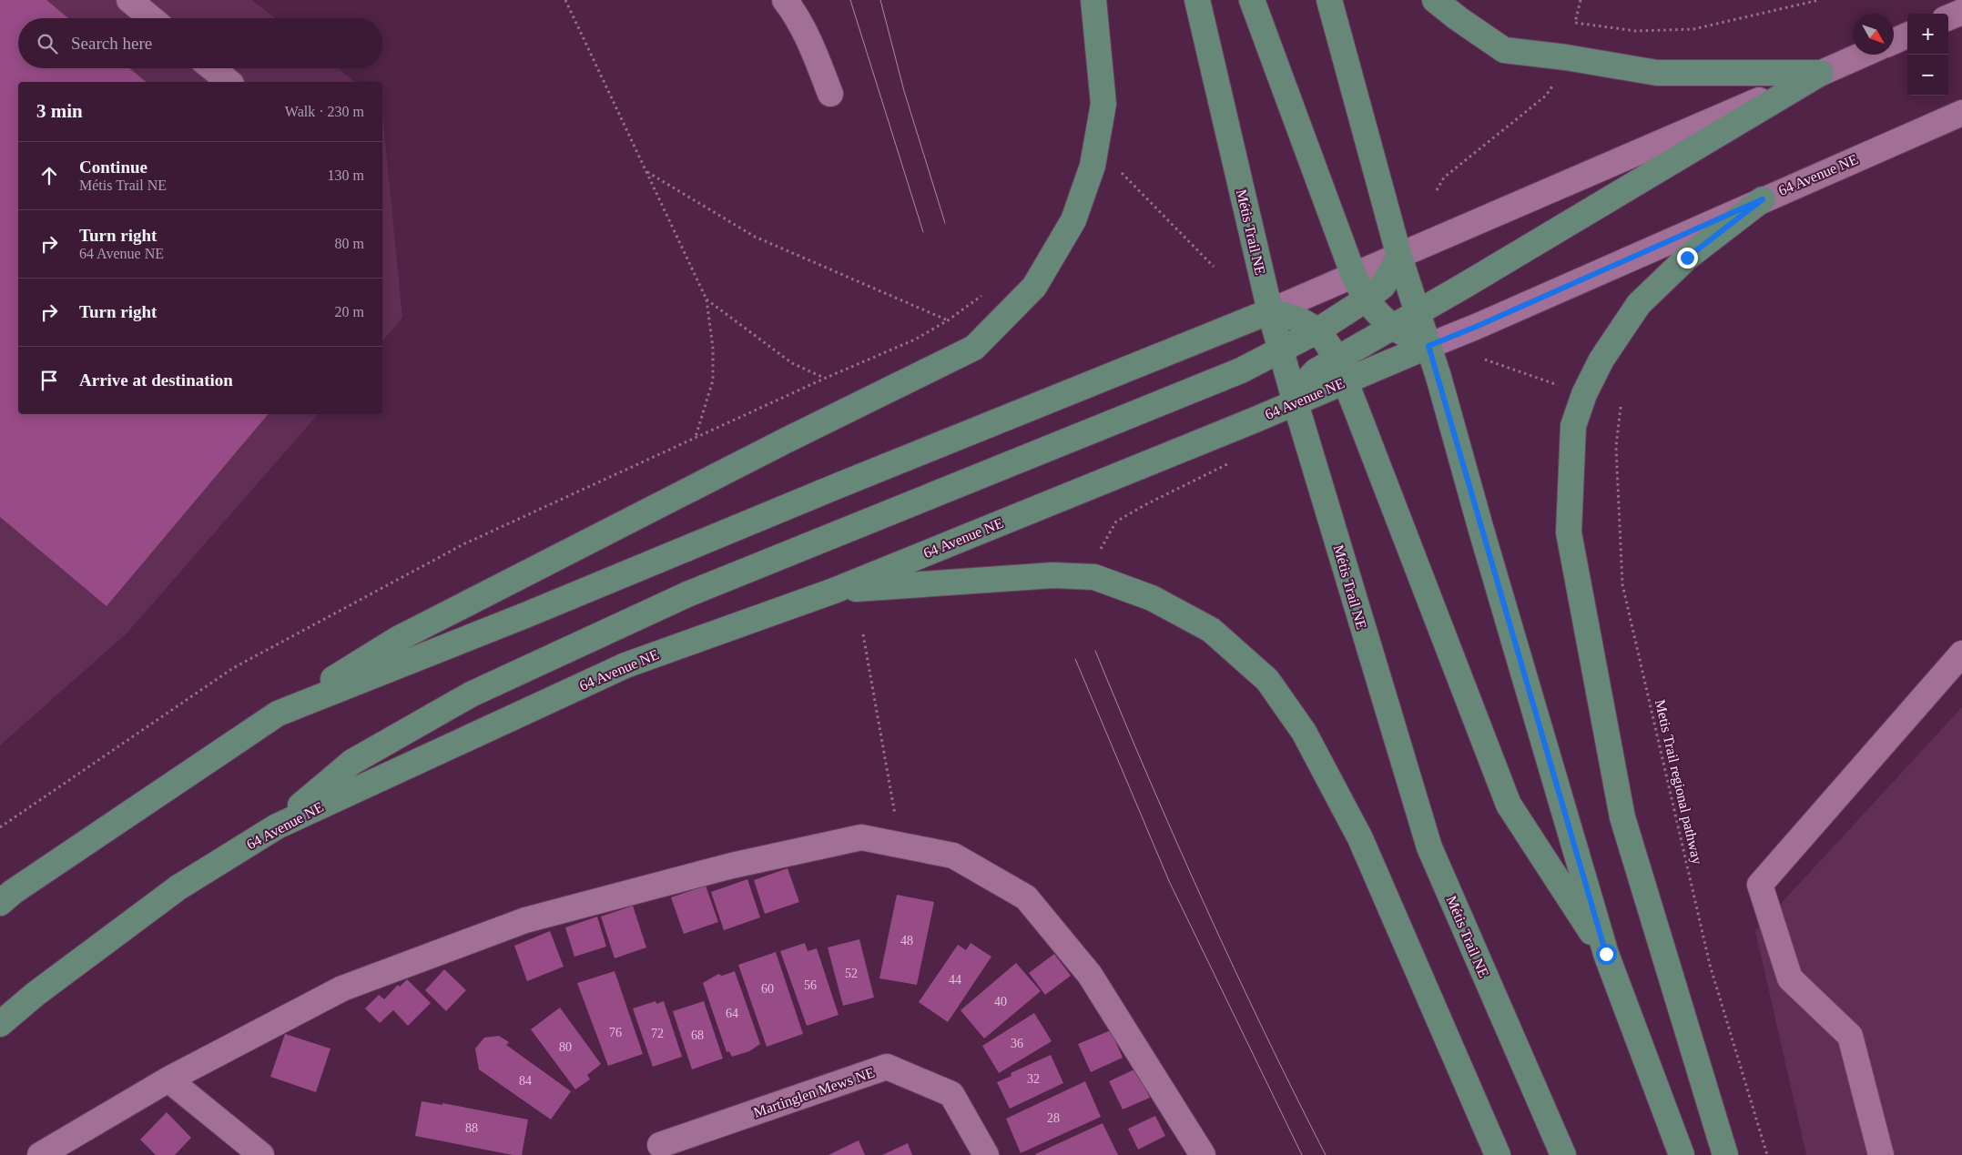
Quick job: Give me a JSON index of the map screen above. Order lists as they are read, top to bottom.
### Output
{
  "streets": {
    "main road": ["64 Avenue NE", "Métis Trail NE"],
    "street": ["Martinglen Mews NE"],
    "path": ["Metis Trail regional pathway"]
  },
  "crossings": [
    ["64 Avenue NE", "Métis Trail NE"]
  ],
  "house_numbers": [
    "48",
    "52",
    "44",
    "56",
    "60",
    "40",
    "64",
    "76",
    "72",
    "68",
    "36",
    "80",
    "32",
    "84",
    "28",
    "88"
  ],
  "north": "bottom right",
  "page": {
    "map_buttons": ["+", "−"],
    "search": "Search here",
    "heading": ["3 min", "Walk · 230 m"],
    "list": [
      ["Continue", "Métis Trail NE", "130 m"],
      ["Turn right", "64 Avenue NE", "80 m"],
      ["Turn right", "20 m"],
      "Arrive at destination"
    ]
  }
}
